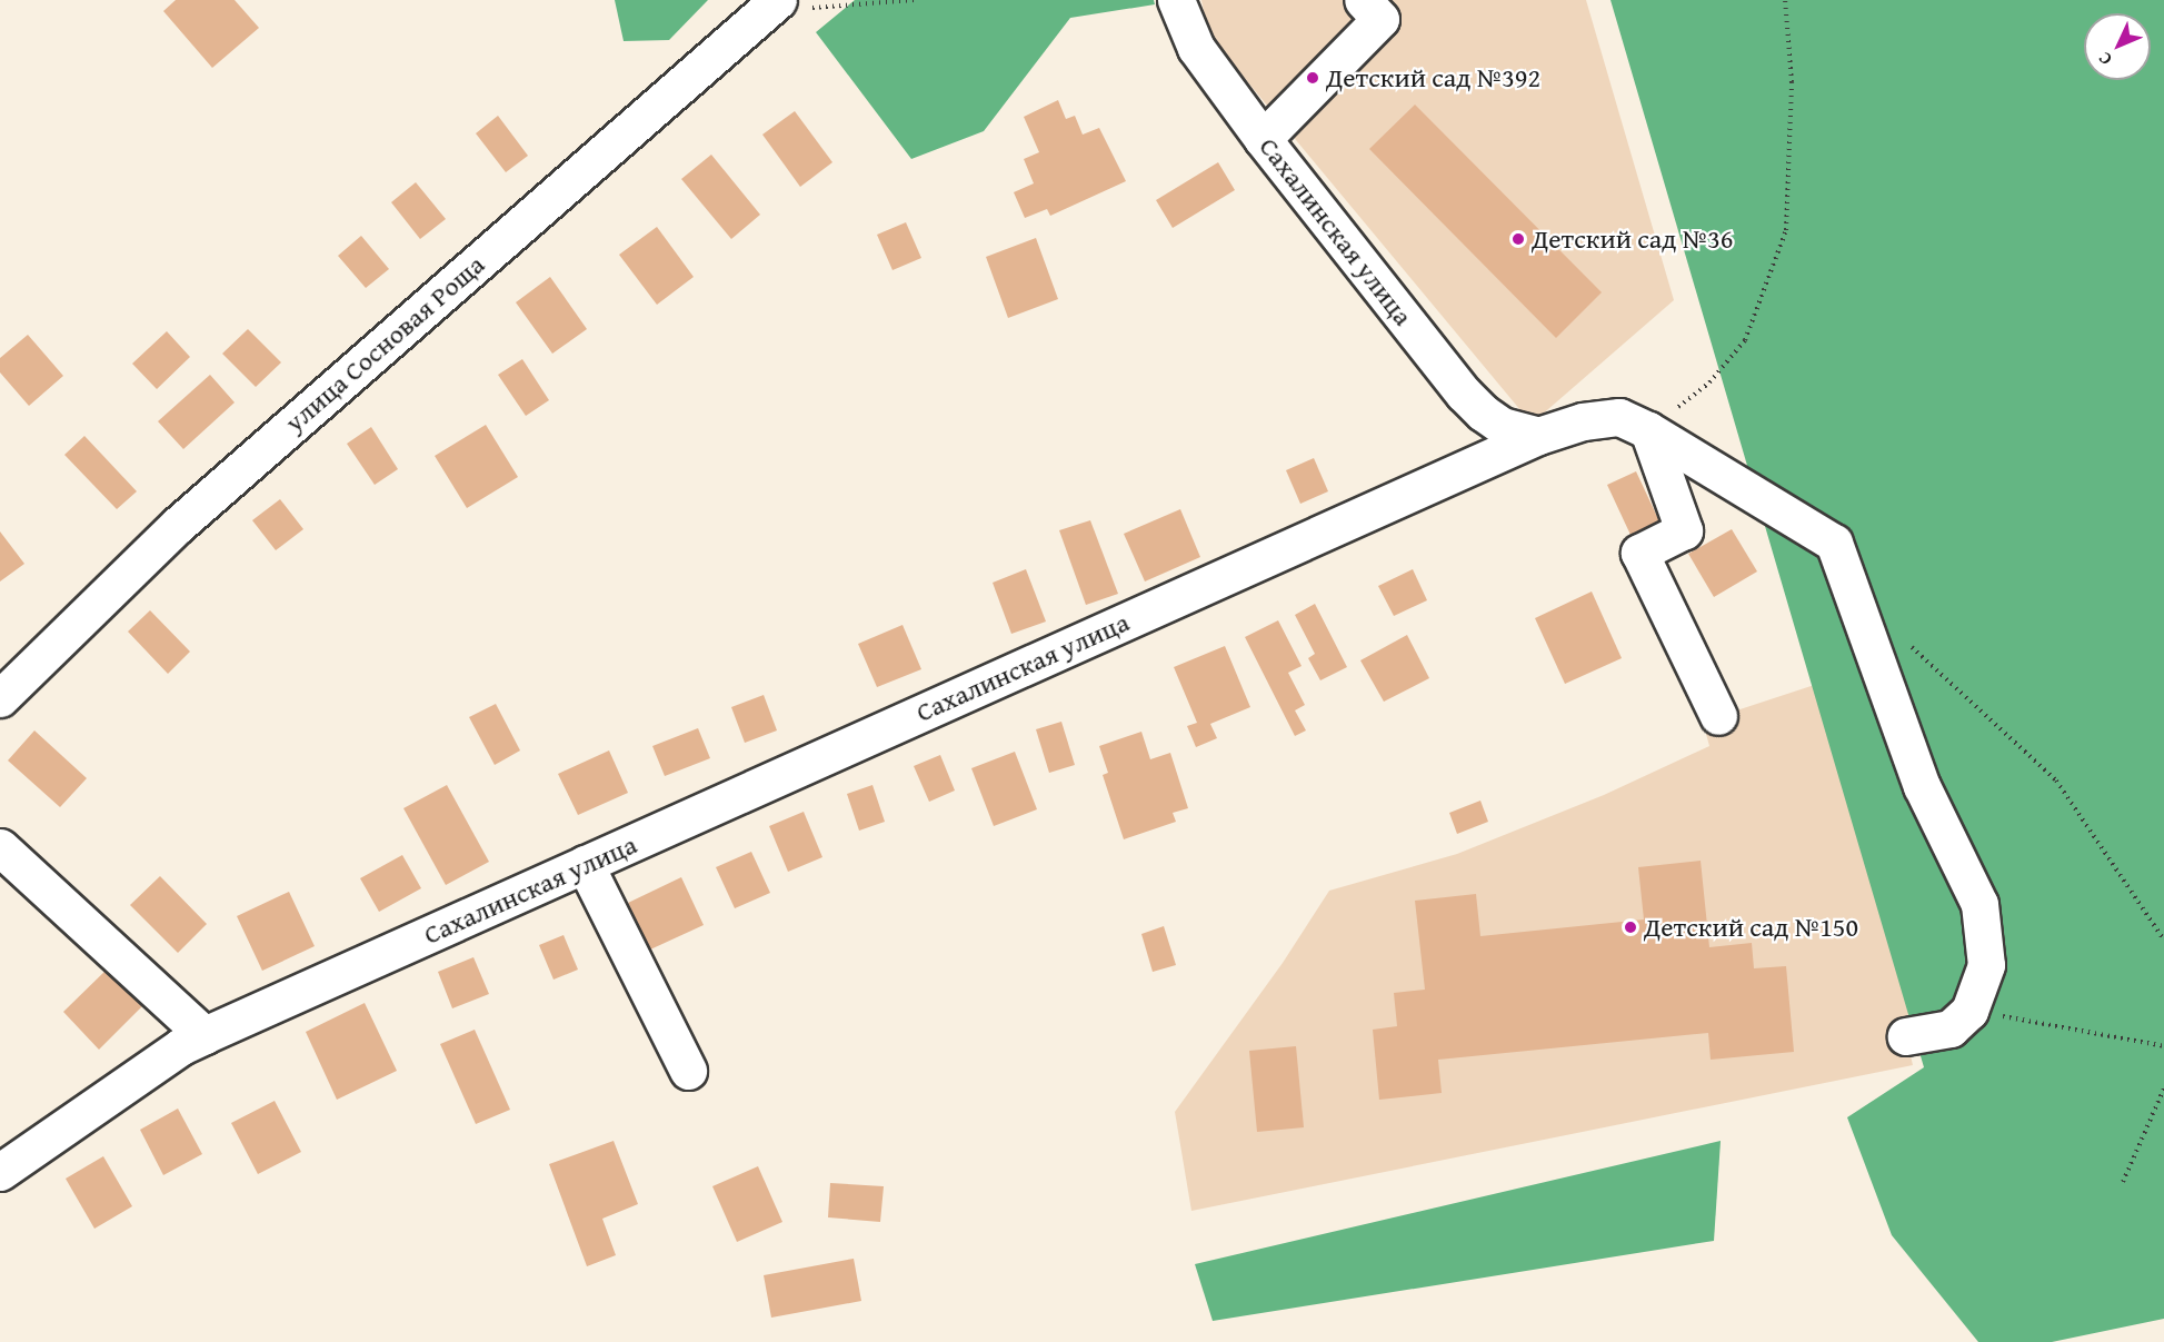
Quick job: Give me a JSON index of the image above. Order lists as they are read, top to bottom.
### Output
{
  "streets": {
    "street": ["Сахалинская улица", "улица Сосновая Роща"]
  },
  "places": ["Детский сад №392", "Детский сад №36", "Детский сад №150"],
  "north": "bottom left"
}
